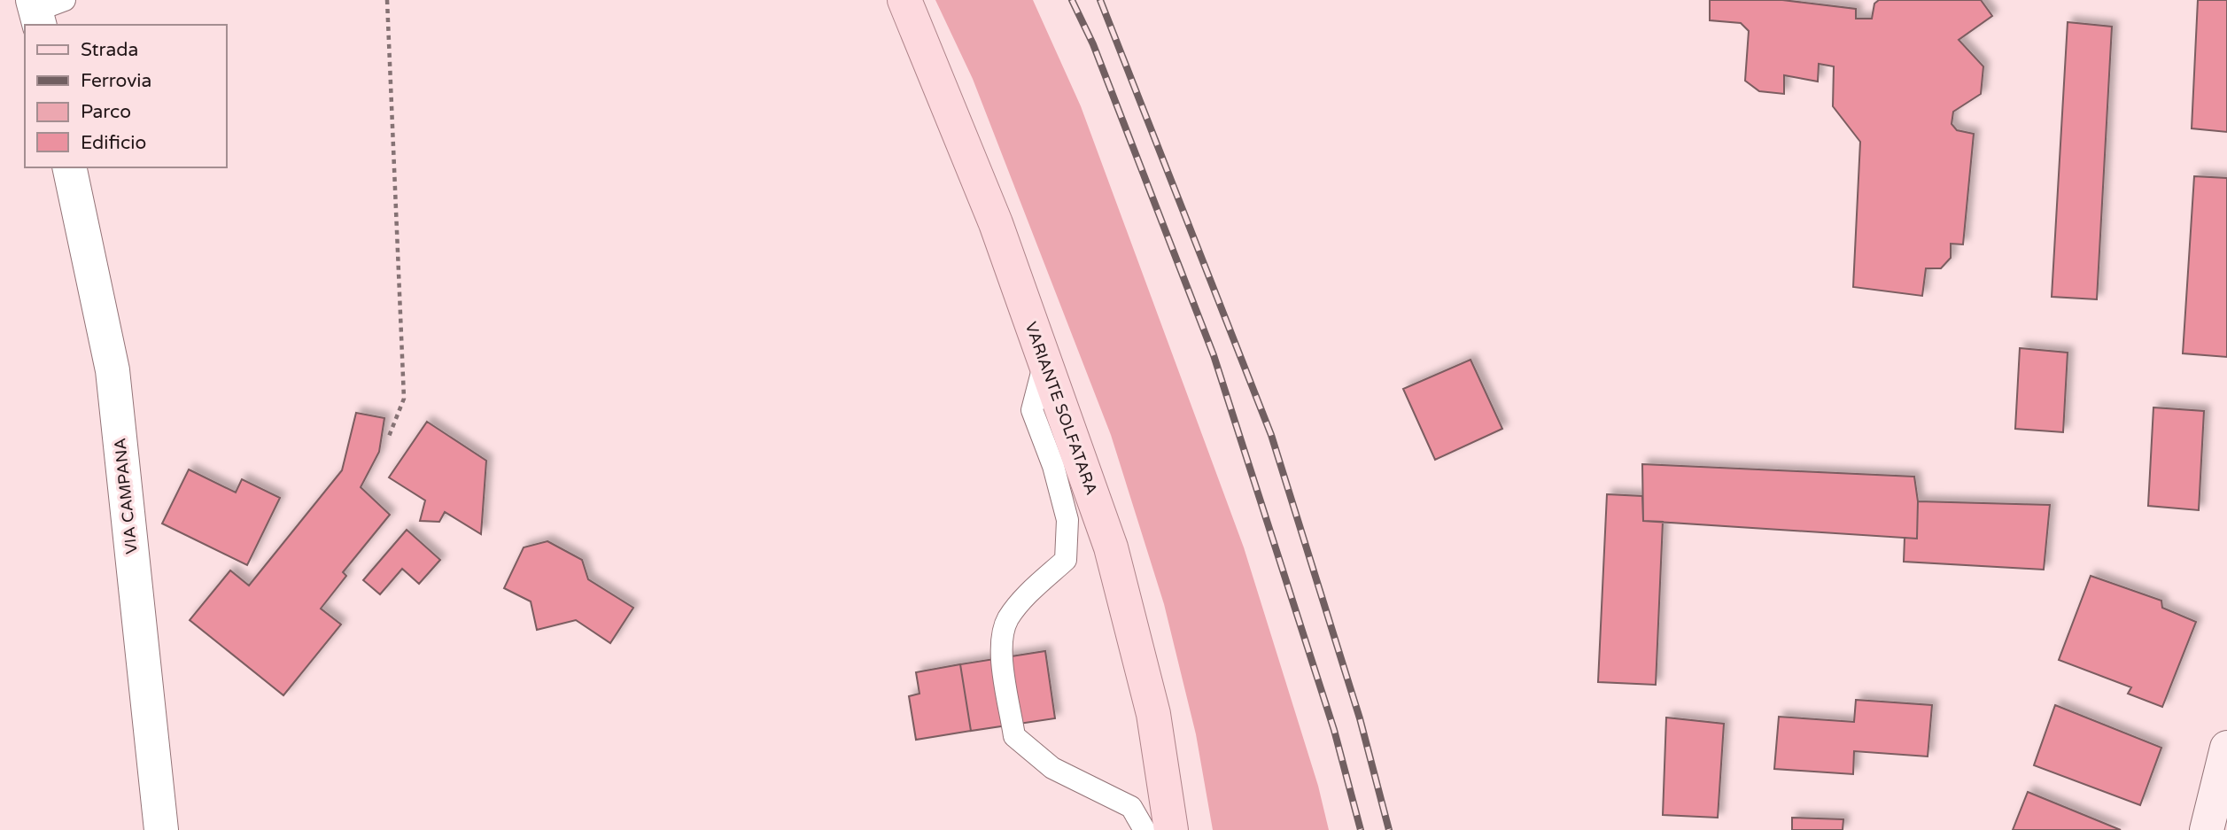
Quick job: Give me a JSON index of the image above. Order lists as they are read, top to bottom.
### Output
{
  "streets": {
    "main road": ["VARIANTE SOLFATARA"],
    "street": ["VIA CAMPANA"]
  },
  "legend": [
    "Strada",
    "Ferrovia",
    "Parco",
    "Edificio"
  ]
}
